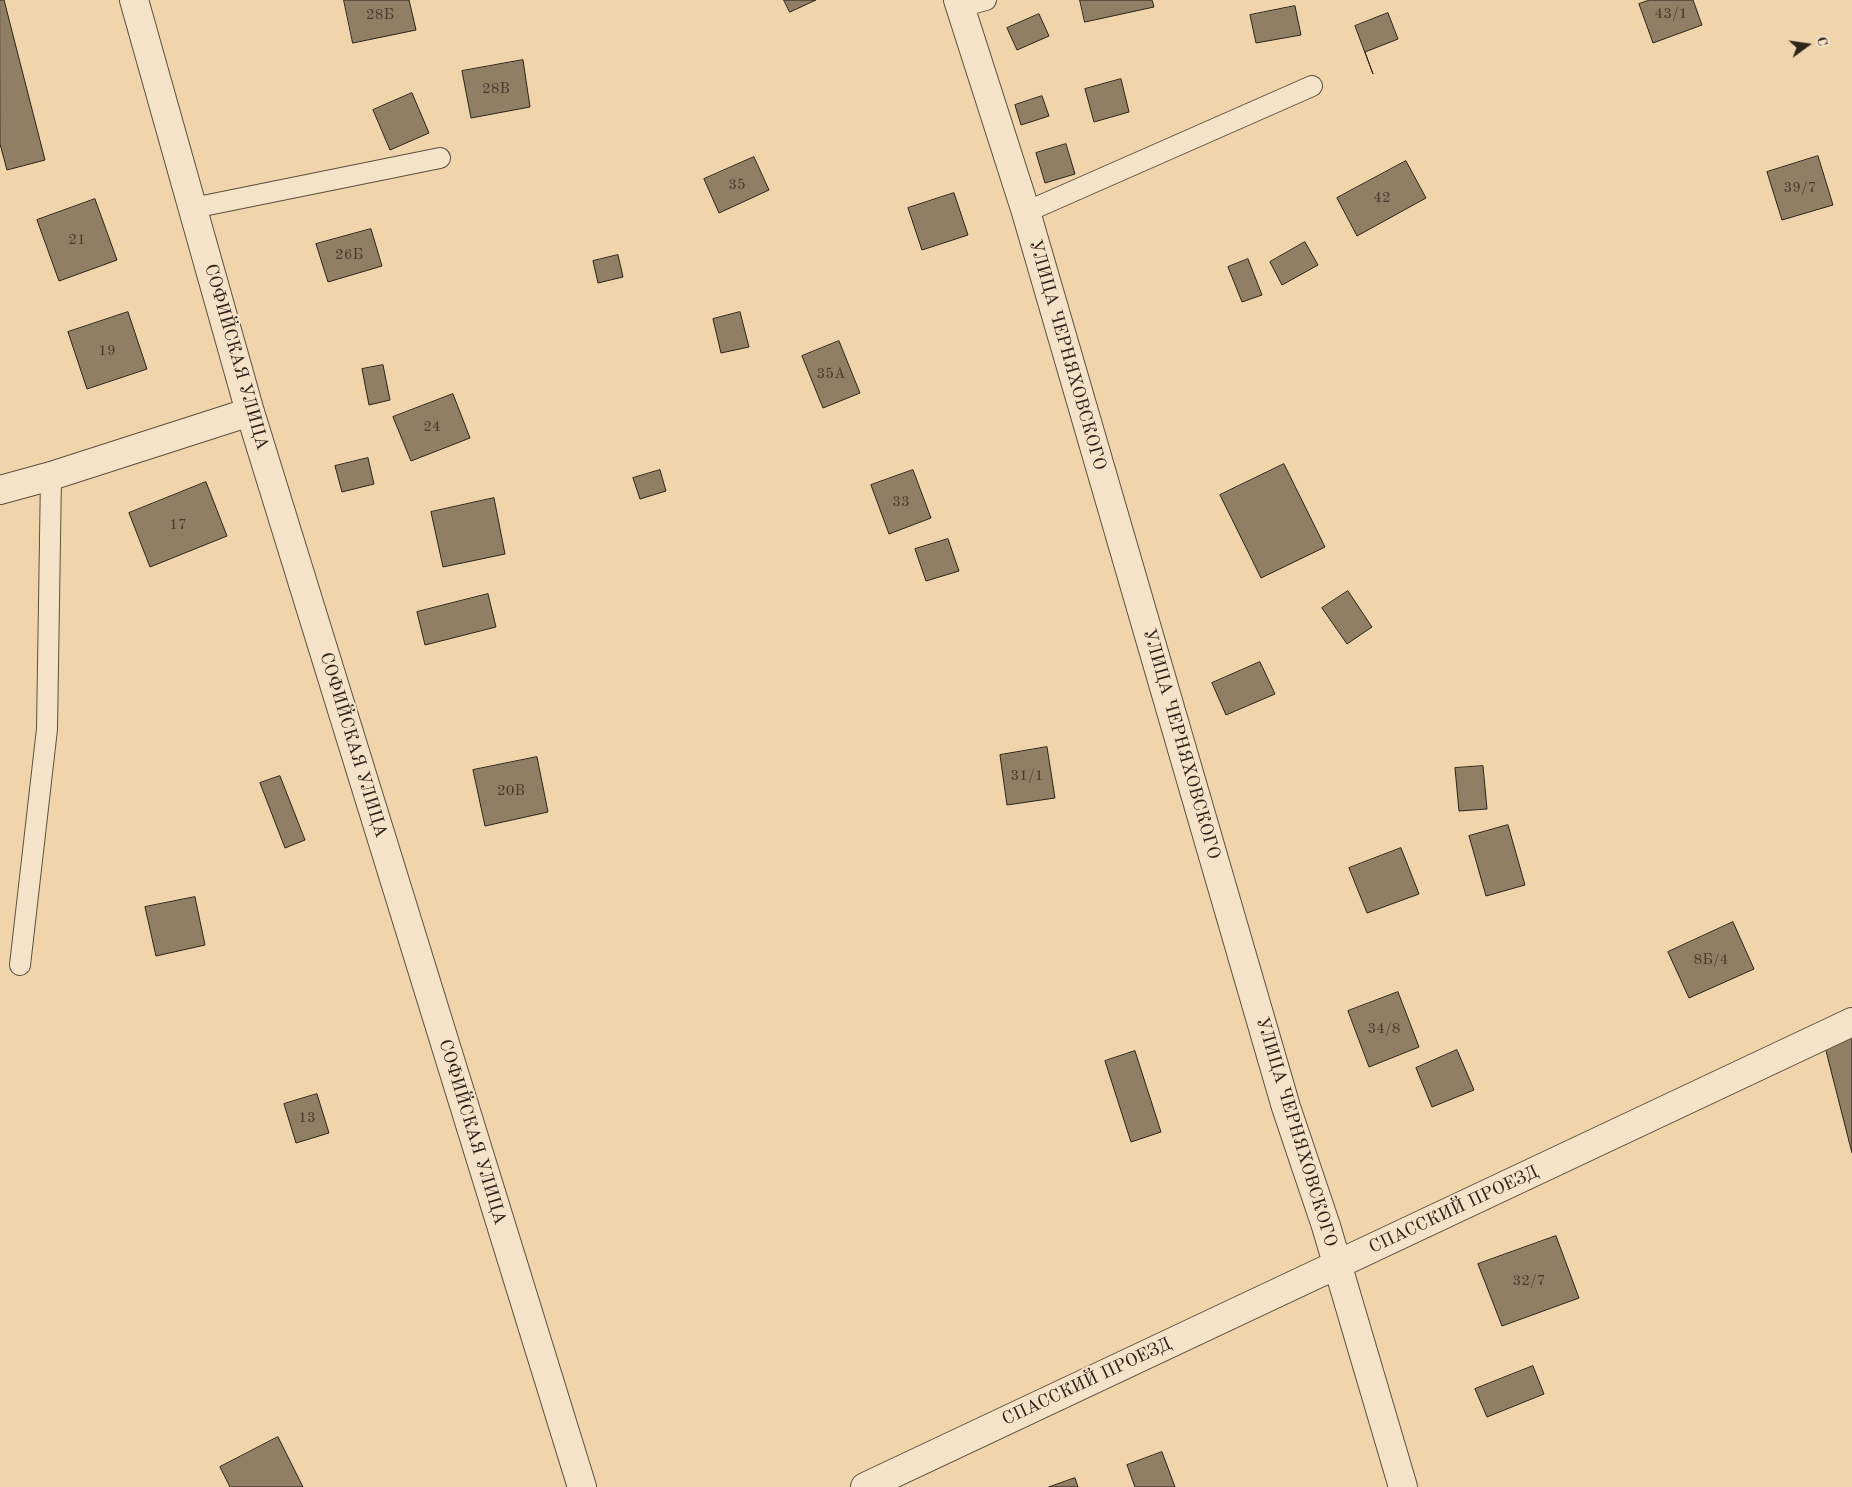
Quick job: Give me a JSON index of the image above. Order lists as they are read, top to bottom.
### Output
{
  "streets": {
    "street": ["УЛИЦА ЧЕРНЯХОВСКОГО", "СОФИЙСКАЯ УЛИЦА", "СПАССКИЙ ПРОЕЗД"]
  },
  "crossings": [
    ["УЛИЦА ЧЕРНЯХОВСКОГО", "СПАССКИЙ ПРОЕЗД"]
  ],
  "house_numbers": [
    "43/1",
    "28Б",
    "28В",
    "35",
    "39/7",
    "42",
    "21",
    "26Б",
    "19",
    "35А",
    "24",
    "33",
    "17",
    "31/1",
    "20В",
    "8Б/4",
    "34/8",
    "13",
    "32/7"
  ],
  "north": "right"
}
